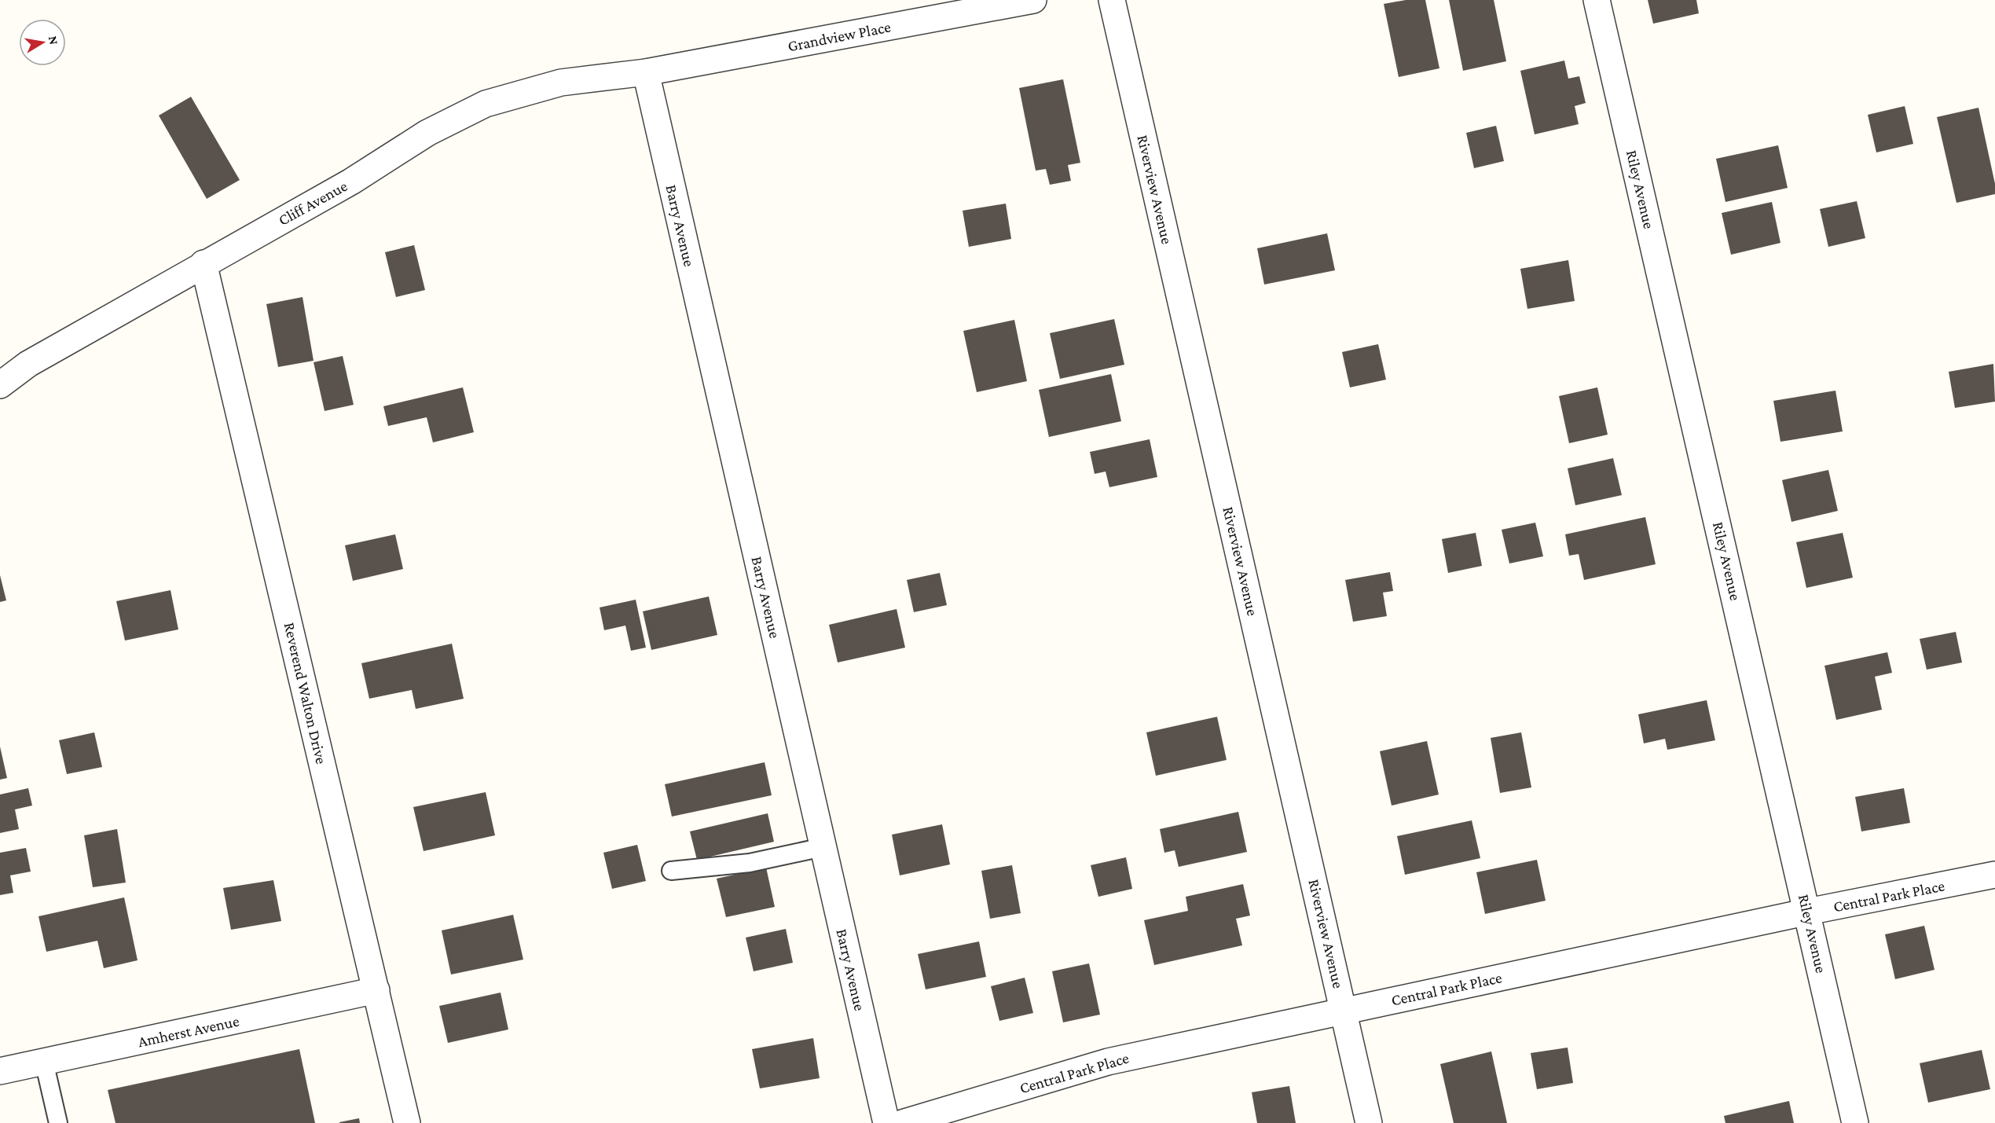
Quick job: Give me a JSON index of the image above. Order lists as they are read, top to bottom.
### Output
{
  "streets": {
    "street": [
      "Grandview Place",
      "Riverview Avenue",
      "Riley Avenue",
      "Cliff Avenue",
      "Barry Avenue",
      "Reverend Walton Drive",
      "Central Park Place",
      "Amherst Avenue"
    ]
  },
  "crossings": [
    ["Grandview Place", "Cliff Avenue"],
    ["Grandview Place", "Barry Avenue"],
    ["Riverview Avenue", "Central Park Place"],
    ["Riley Avenue", "Central Park Place"],
    ["Cliff Avenue", "Barry Avenue"],
    ["Cliff Avenue", "Reverend Walton Drive"],
    ["Reverend Walton Drive", "Amherst Avenue"]
  ],
  "north": "right"
}
